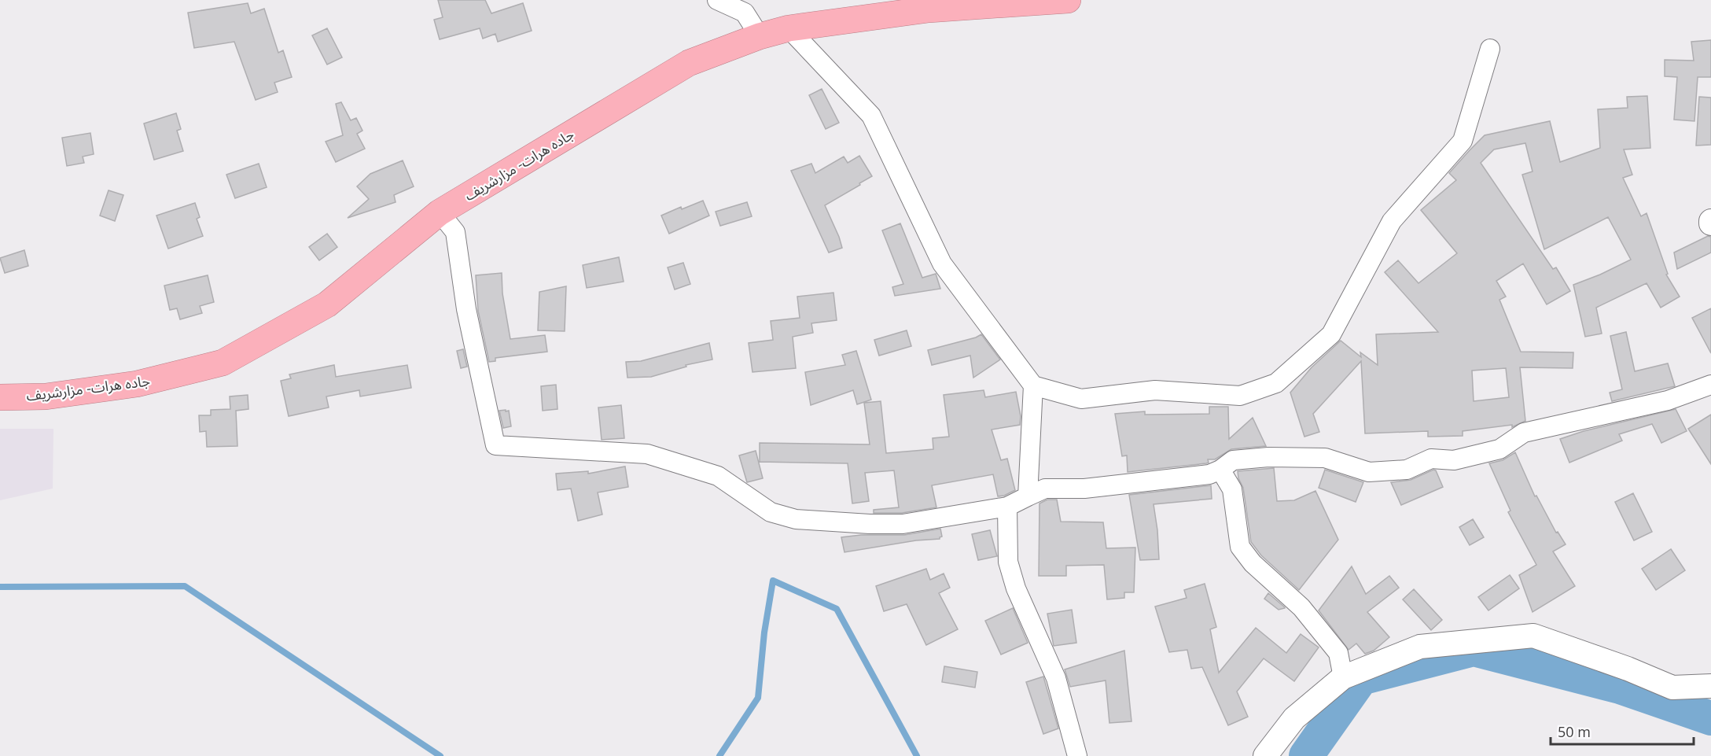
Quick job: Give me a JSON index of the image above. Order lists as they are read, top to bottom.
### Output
{
  "streets": {
    "highway": ["جاده هرات- مزارشریف"]
  },
  "scale_bar": "50 m"
}
